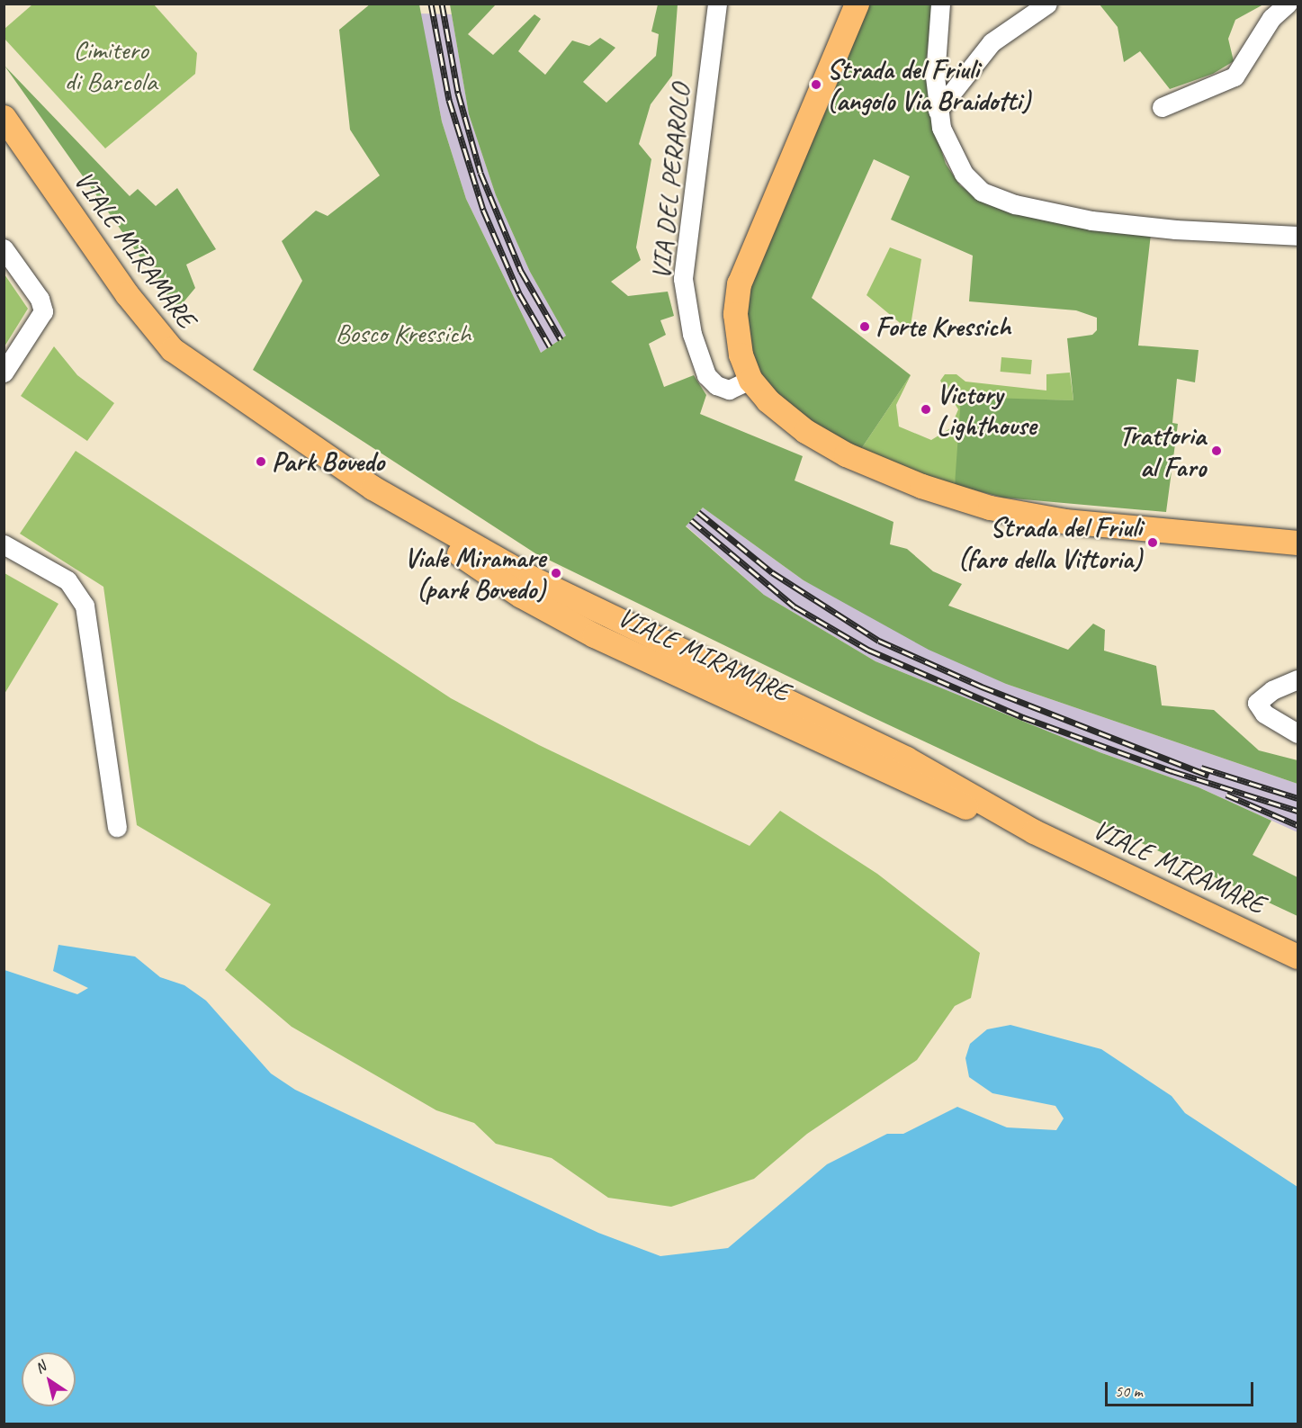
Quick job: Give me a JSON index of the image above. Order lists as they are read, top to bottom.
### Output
{
  "streets": {
    "main road": ["VIALE MIRAMARE"],
    "street": ["VIA DEL PERAROLO"]
  },
  "parks": ["Cimitero di Barcola", "Bosco Kressich"],
  "places": [
    "Strada del Friuli (angolo Via Braidotti)",
    "Forte Kressich",
    "Victory Lighthouse",
    "Trattoria al Faro",
    "Park Bovedo",
    "Strada del Friuli (faro della Vittoria)",
    "Viale Miramare (park Bovedo)"
  ],
  "scale_bar": "50 m",
  "north": "top left"
}
